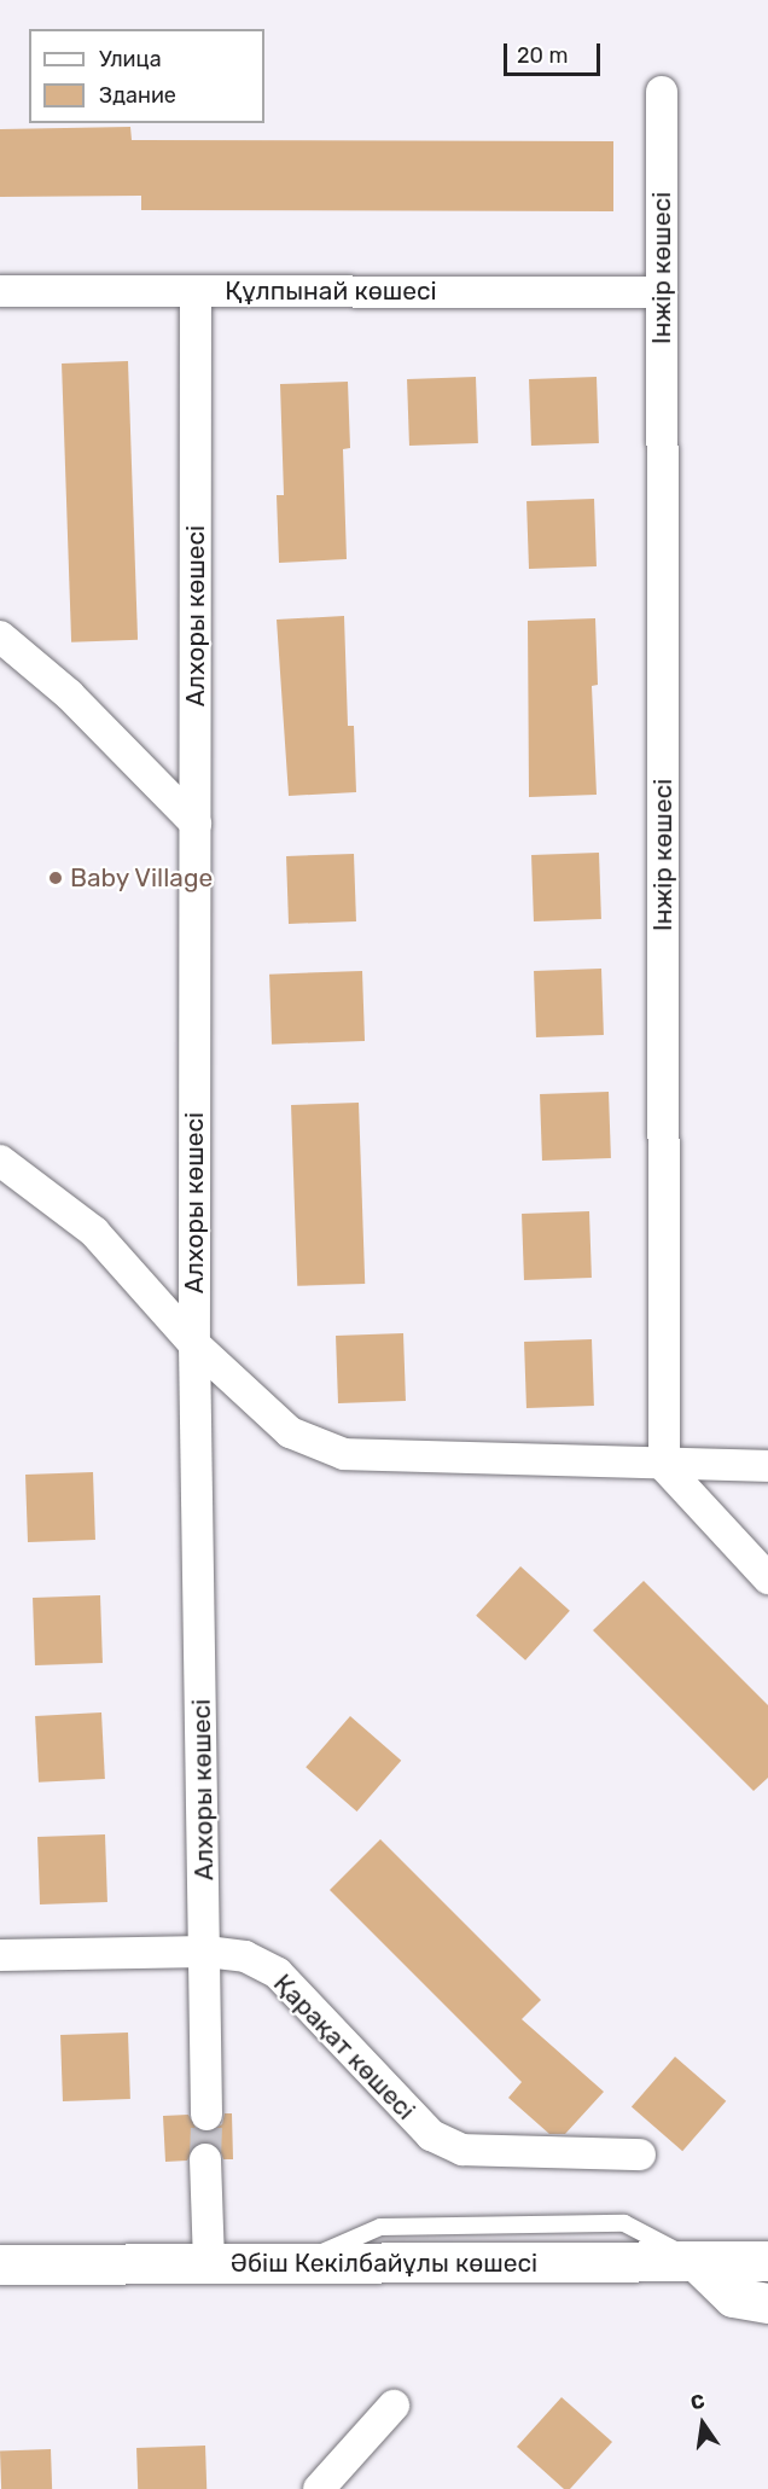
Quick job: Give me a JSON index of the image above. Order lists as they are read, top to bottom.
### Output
{
  "streets": {
    "street": [
      "Інжір көшесі",
      "Құлпынай көшесі",
      "Алхоры көшесі",
      "Қарақат көшесі",
      "Әбіш Кекілбайұлы көшесі"
    ]
  },
  "crossings": [
    ["Інжір көшесі", "Құлпынай көшесі"],
    ["Құлпынай көшесі", "Алхоры көшесі"],
    ["Алхоры көшесі", "Қарақат көшесі"]
  ],
  "places": ["Baby Village"],
  "legend": ["Улица", "Здание"],
  "scale_bar": "20 m",
  "north": "top"
}
